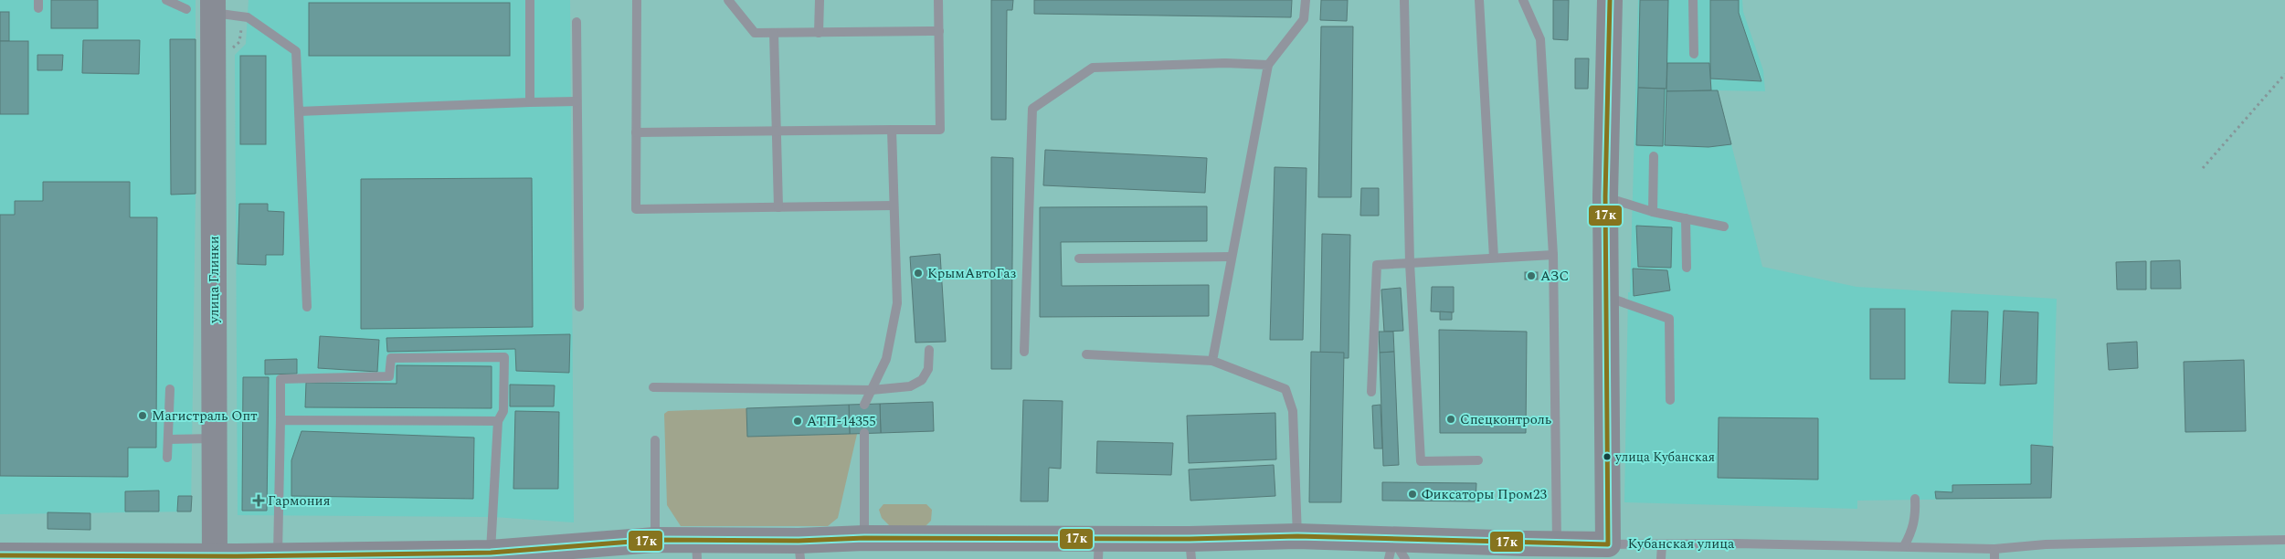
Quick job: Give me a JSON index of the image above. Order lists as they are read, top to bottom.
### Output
{
  "streets": {
    "main road": ["улица Глинки", "Кубанская улица"]
  },
  "crossings": [
    ["улица Глинки", "Кубанская улица"]
  ],
  "places": {
    "other": [
      "КрымАвтоГаз",
      "АЗС",
      "Магистраль Опт",
      "Спецконтроль",
      "АТП-14355",
      "улица Кубанская",
      "Фиксаторы Пром23"
    ],
    "health": ["Гармония"]
  },
  "lines": ["transit line 17к"]
}
